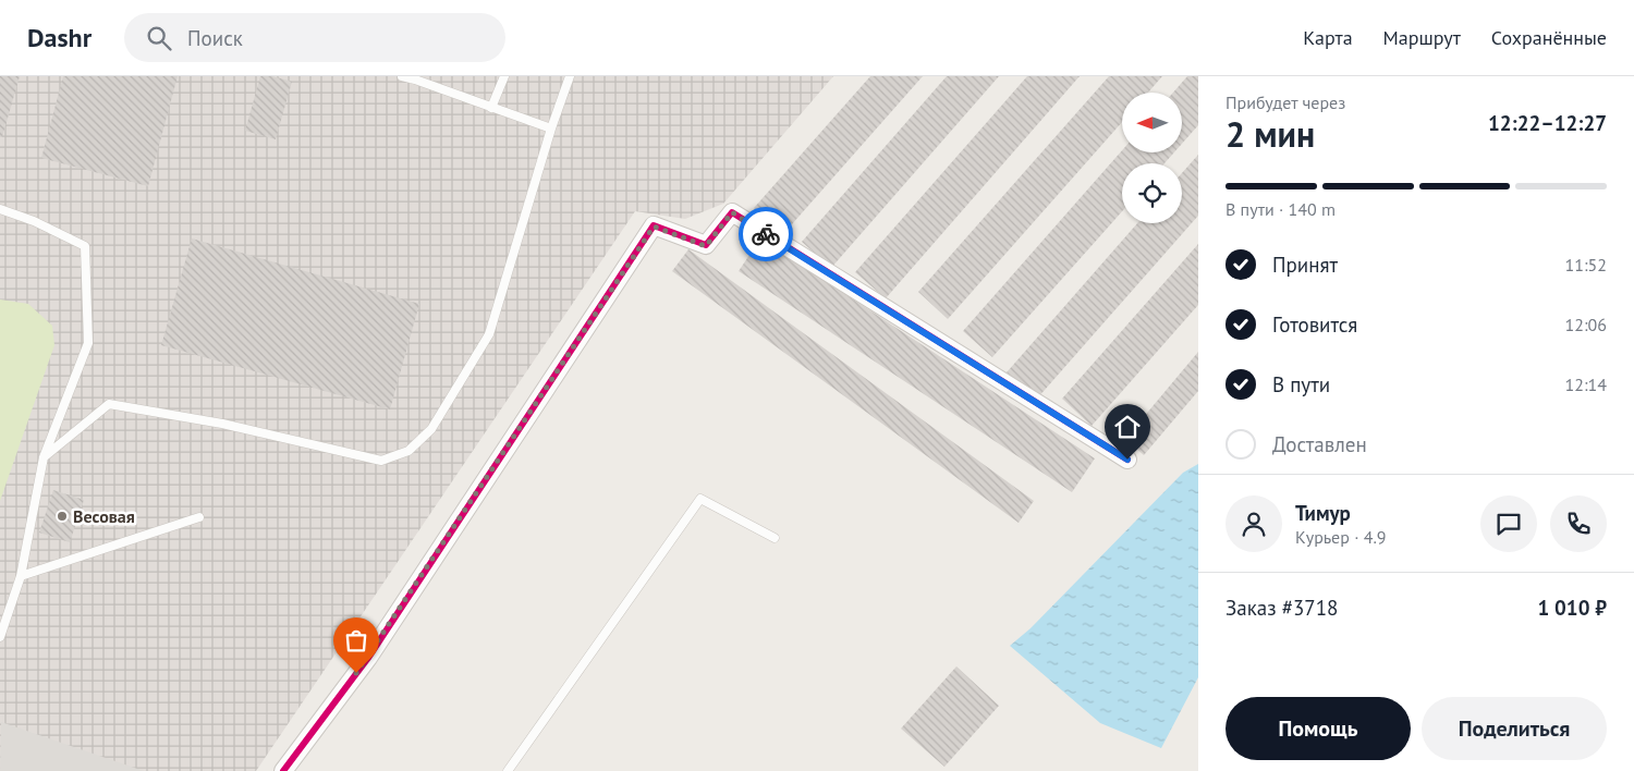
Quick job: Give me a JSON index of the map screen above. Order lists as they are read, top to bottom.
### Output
{
  "places": ["Весовая"],
  "north": "left",
  "page": {
    "header": "Dashr",
    "search": "Поиск",
    "nav": ["Карта", "Маршрут", "Сохранённые"],
    "heading": ["2 мин", "Прибудет через", "12:22–12:27"],
    "panel": [
      "Тимур",
      "Курьер · 4.9",
      "Заказ #3718",
      "1 010 ₽"
    ],
    "bar": "В пути · 140 m",
    "list": [
      ["Принят", "11:52"],
      ["Готовится", "12:06"],
      ["В пути", "12:14"],
      "Доставлен"
    ],
    "buttons": ["Помощь", "Поделиться"]
  }
}
